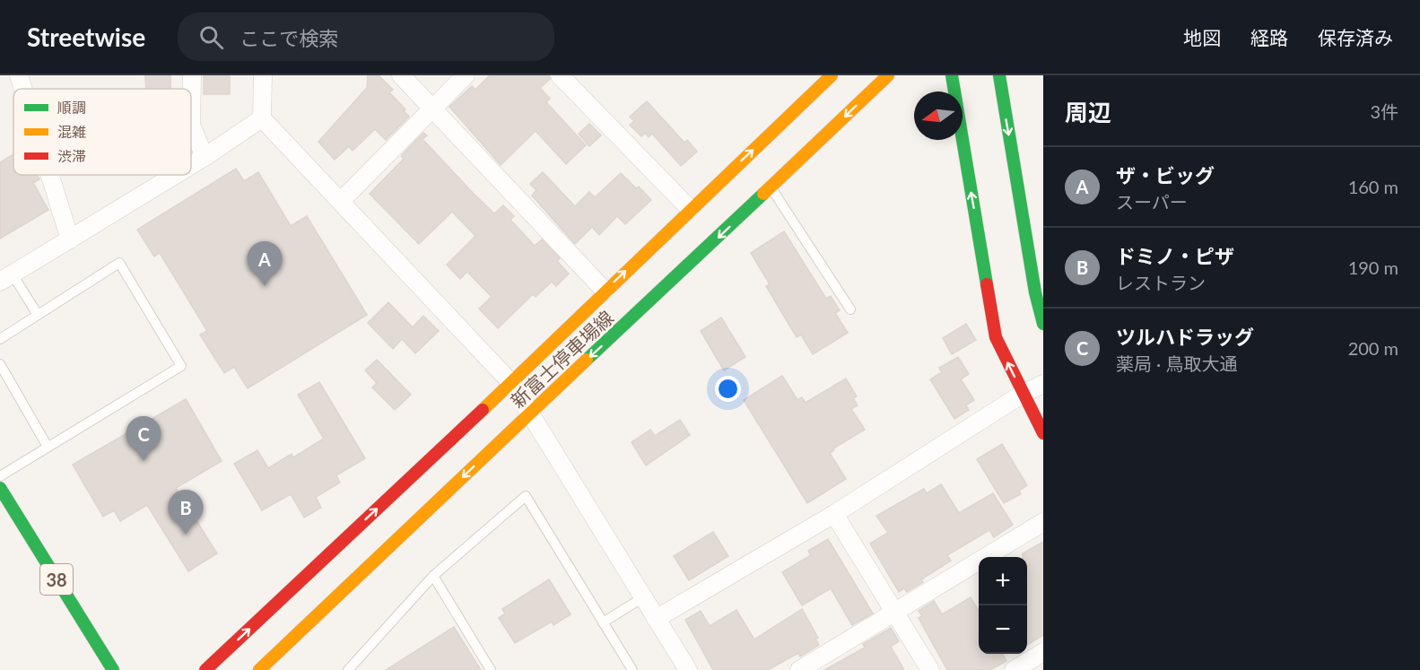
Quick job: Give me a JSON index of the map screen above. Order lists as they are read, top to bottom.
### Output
{
  "streets": {
    "main road": ["新富士停車場線", "38"]
  },
  "legend": ["順調", "混雑", "渋滞"],
  "north": "left",
  "page": {
    "header": "Streetwise",
    "search": "ここで検索",
    "nav": ["地図", "経路", "保存済み"],
    "heading": ["周辺", "3件"],
    "list": [
      {
        "mark": "A",
        "name": "ザ・ビッグ",
        "note": "スーパー",
        "value": "160 m"
      },
      {
        "mark": "B",
        "name": "ドミノ・ピザ",
        "note": "レストラン",
        "value": "190 m"
      },
      {
        "mark": "C",
        "name": "ツルハドラッグ",
        "note": "薬局 · 鳥取大通",
        "value": "200 m"
      }
    ],
    "pins": ["A", "C", "B"],
    "map_buttons": ["+", "−"]
  }
}
